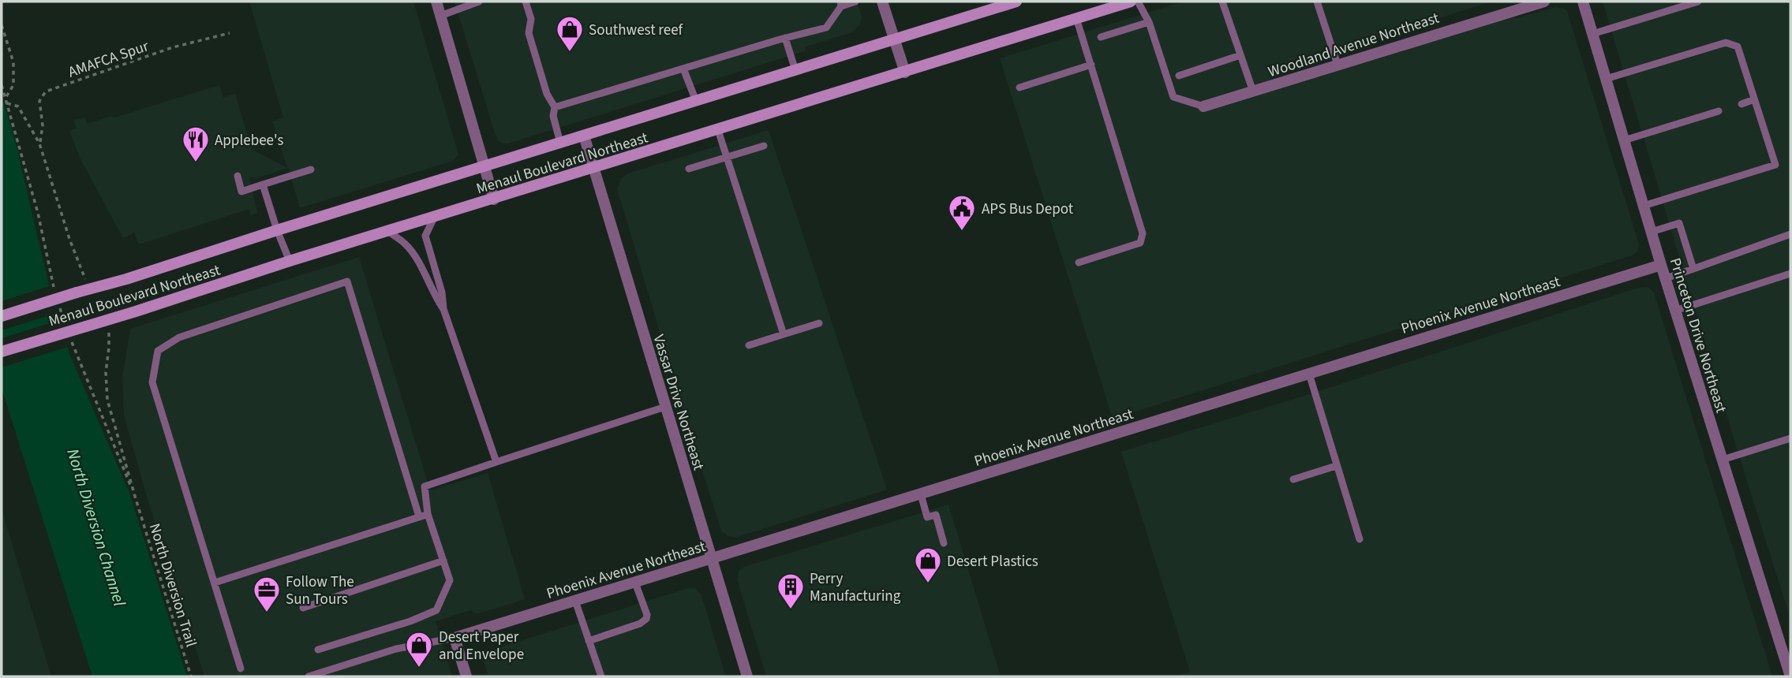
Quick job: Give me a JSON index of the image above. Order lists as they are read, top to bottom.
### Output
{
  "streets": {
    "main road": ["Menaul Boulevard Northeast"],
    "street": [
      "Woodland Avenue Northeast",
      "Phoenix Avenue Northeast",
      "Princeton Drive Northeast",
      "Vassar Drive Northeast"
    ],
    "path": ["AMAFCA Spur", "North Diversion Trail"]
  },
  "crossings": [
    ["Menaul Boulevard Northeast", "Vassar Drive Northeast"],
    ["Phoenix Avenue Northeast", "Princeton Drive Northeast"],
    ["Phoenix Avenue Northeast", "Vassar Drive Northeast"]
  ],
  "water": ["North Diversion Channel"],
  "places": {
    "shop": ["Southwest reef", "Desert Plastics", "Desert Paper and Envelope"],
    "restaurant": ["Applebee's"],
    "public building": ["APS Bus Depot"],
    "building": ["Perry Manufacturing"],
    "office": ["Follow The Sun Tours"]
  }
}
